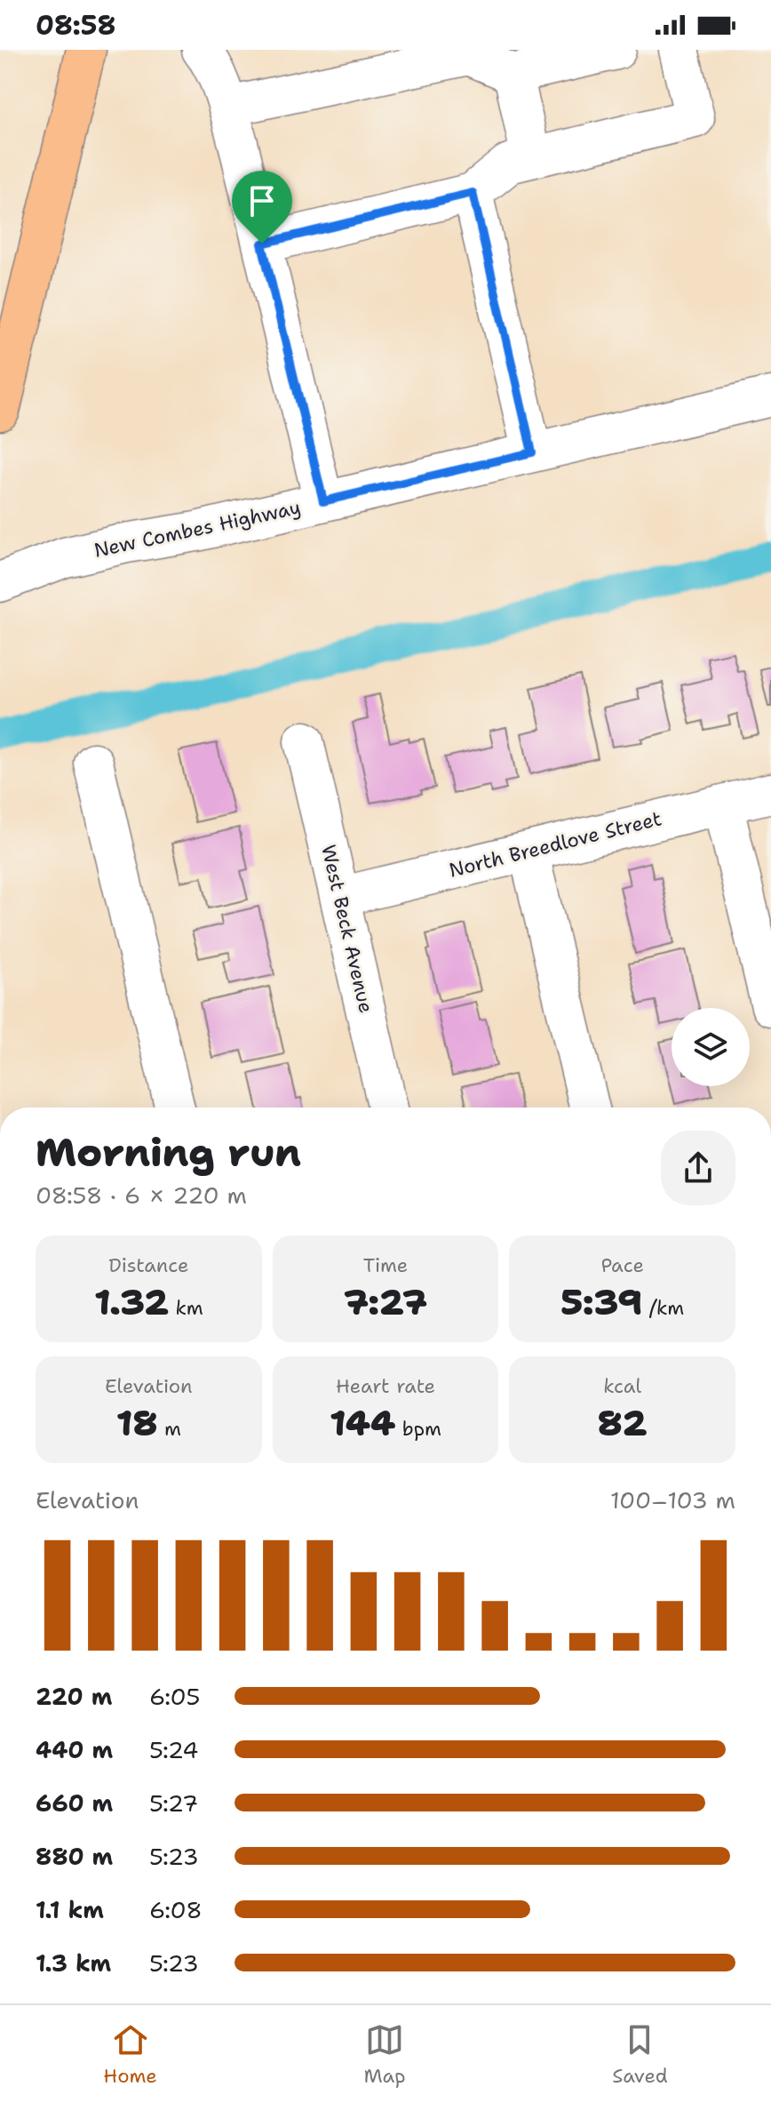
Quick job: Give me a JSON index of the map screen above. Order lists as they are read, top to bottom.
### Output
{
  "streets": {
    "street": ["New Combes Highway", "North Breedlove Street", "West Beck Avenue"]
  },
  "crossings": [
    ["North Breedlove Street", "West Beck Avenue"]
  ],
  "page": {
    "status": "08:58",
    "heading": ["Morning run", "08:58 · 6 × 220 m"],
    "stats": [
      ["Distance", "1.32 km"],
      ["Time", "7:27"],
      ["Pace", "5:39 /km"],
      ["Elevation", "18 m"],
      ["Heart rate", "144 bpm"],
      ["kcal", "82"]
    ],
    "chart": ["Elevation", "100–103 m"],
    "list": [
      {
        "name": "220 m",
        "note": "6:05"
      },
      {
        "name": "440 m",
        "note": "5:24"
      },
      {
        "name": "660 m",
        "note": "5:27"
      },
      {
        "name": "880 m",
        "note": "5:23"
      },
      {
        "name": "1.1 km",
        "note": "6:08"
      },
      {
        "name": "1.3 km",
        "note": "5:23"
      }
    ],
    "tabs": ["Home", "Map", "Saved"]
  }
}
